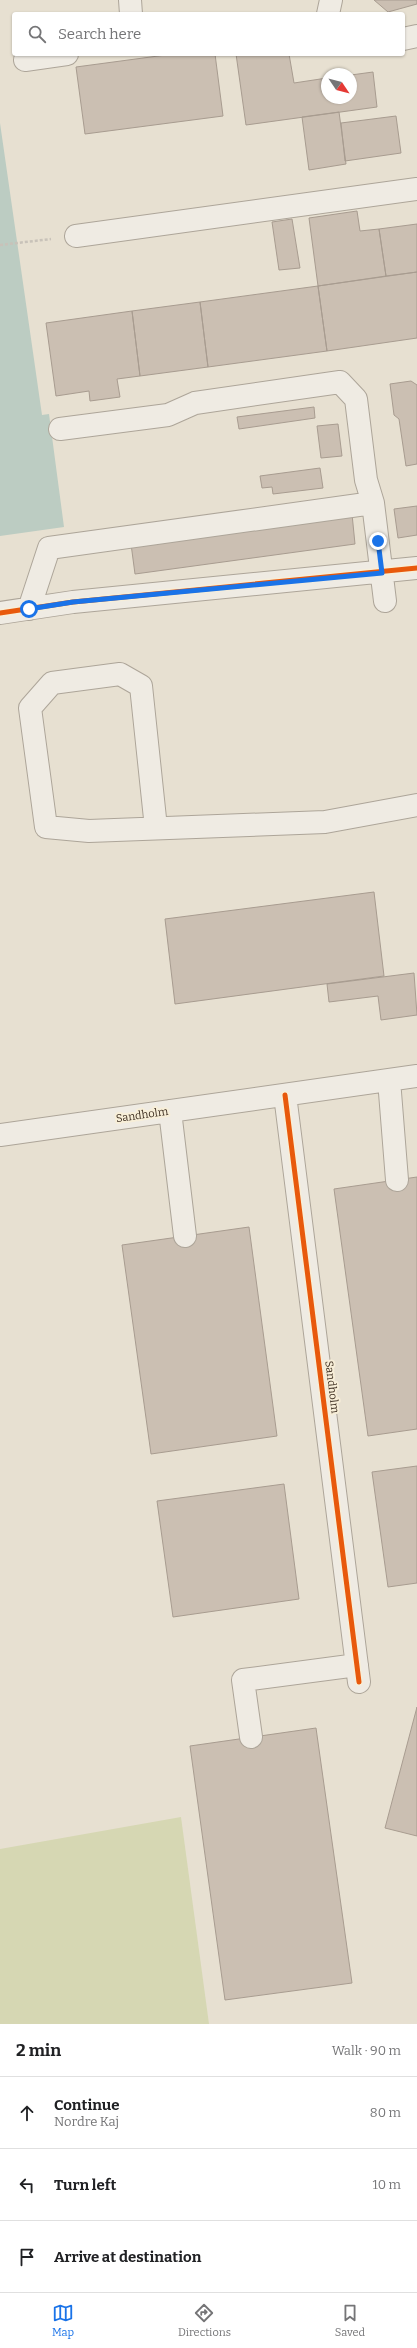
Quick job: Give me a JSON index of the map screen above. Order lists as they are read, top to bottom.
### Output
{
  "streets": {
    "street": ["Sandholm"]
  },
  "north": "bottom right",
  "page": {
    "search": "Search here",
    "heading": ["2 min", "Walk · 90 m"],
    "list": [
      ["Continue", "Nordre Kaj", "80 m"],
      ["Turn left", "10 m"],
      "Arrive at destination"
    ],
    "nav": ["Map", "Directions", "Saved"]
  }
}
